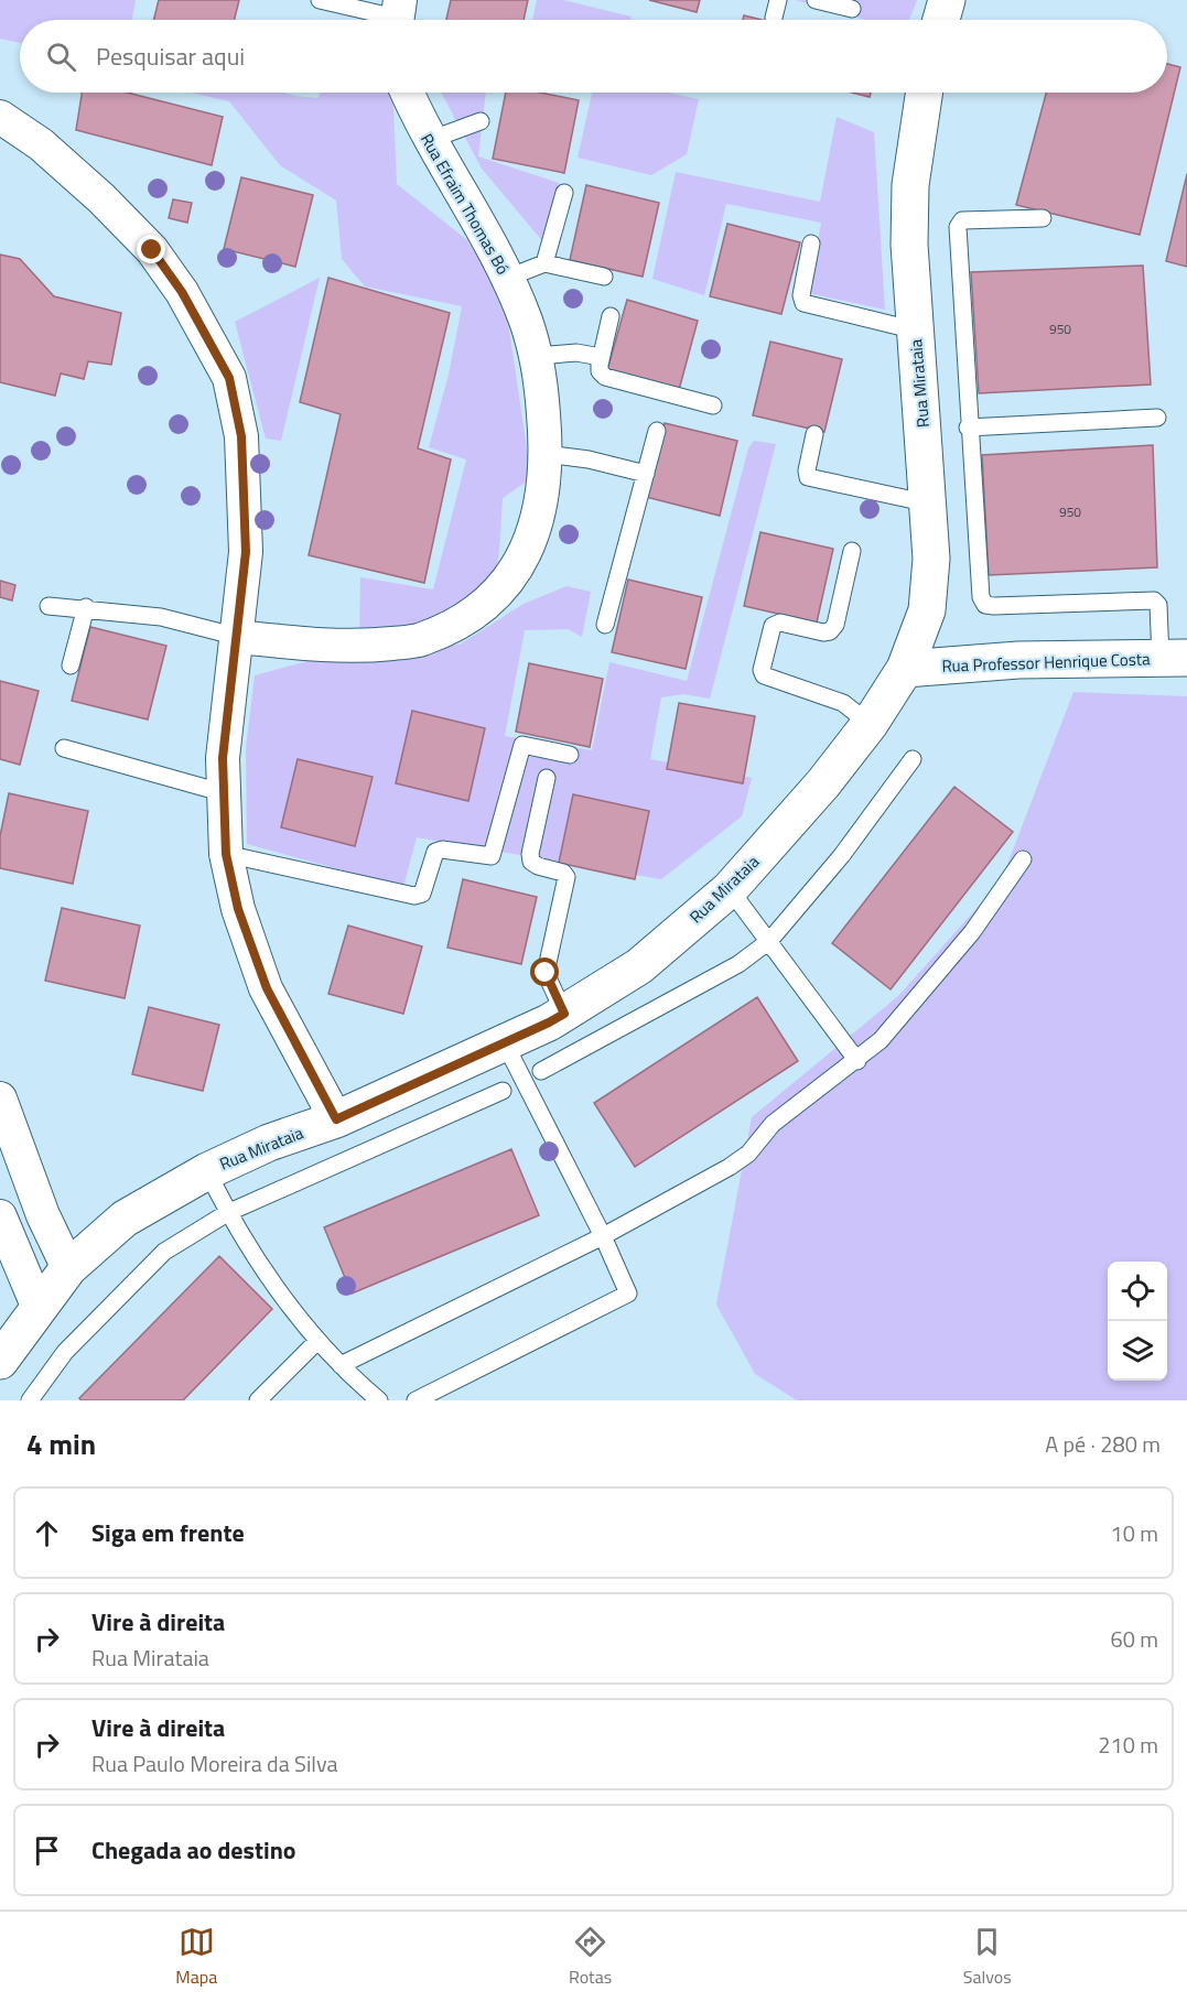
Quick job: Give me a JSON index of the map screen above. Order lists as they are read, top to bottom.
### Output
{
  "streets": {
    "street": ["Rua Efraim Thomas Bó", "Rua Mirataia", "Rua Professor Henrique Costa"]
  },
  "crossings": [
    ["Rua Mirataia", "Rua Professor Henrique Costa"]
  ],
  "house_numbers": ["950", "950"],
  "page": {
    "search": "Pesquisar aqui",
    "heading": ["4 min", "A pé · 280 m"],
    "list": [
      ["Siga em frente", "10 m"],
      ["Vire à direita", "Rua Mirataia", "60 m"],
      ["Vire à direita", "Rua Paulo Moreira da Silva", "210 m"],
      "Chegada ao destino"
    ],
    "nav": ["Mapa", "Rotas", "Salvos"]
  }
}
